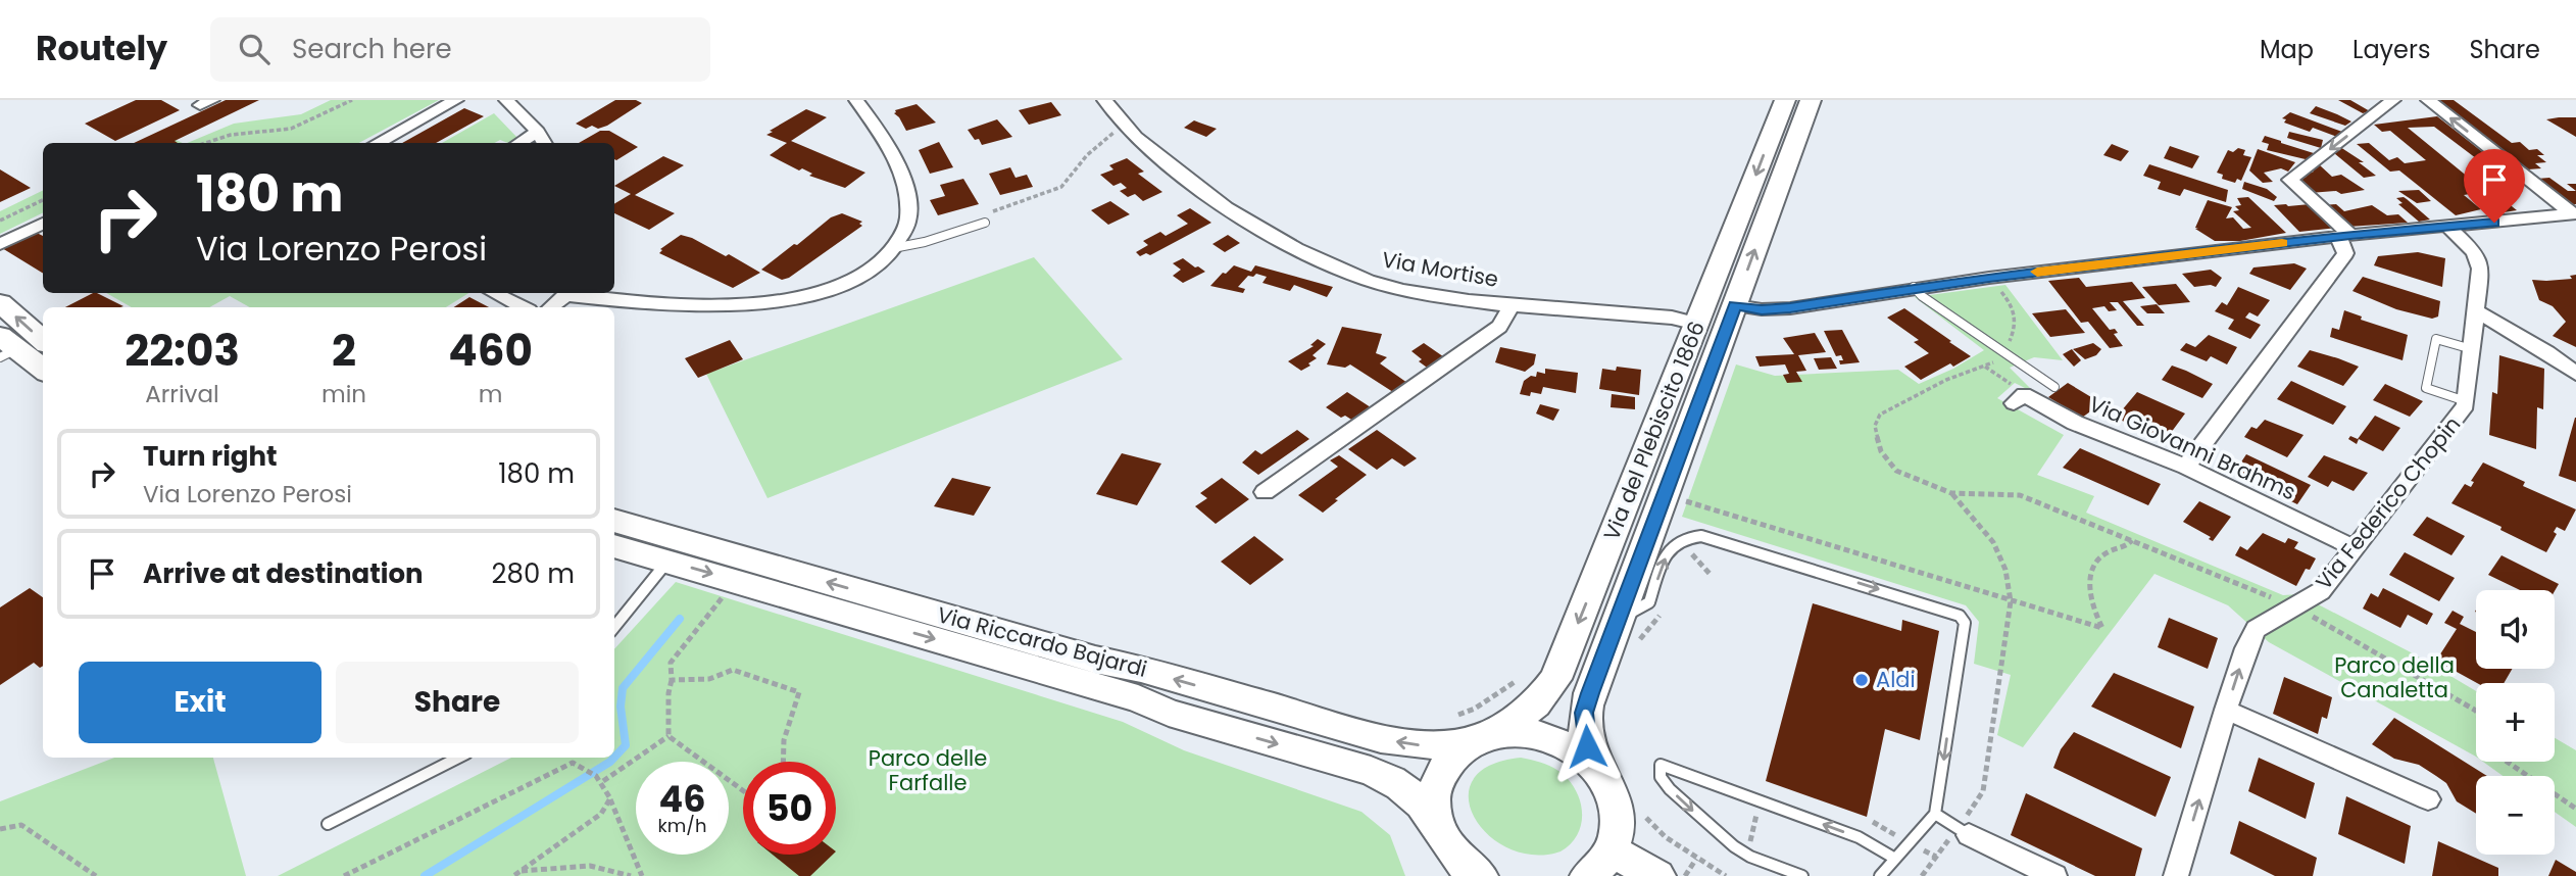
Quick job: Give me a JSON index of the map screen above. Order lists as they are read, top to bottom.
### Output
{
  "streets": {
    "main road": ["Via del Plebiscito 1866", "Via Riccardo Bajardi"],
    "street": ["Via Mortise", "Via Giovanni Brahms", "Via Federico Chopin"]
  },
  "crossings": [
    ["Via Mortise", "Via del Plebiscito 1866"],
    ["Via del Plebiscito 1866", "Via Riccardo Bajardi"],
    ["Via Giovanni Brahms", "Via Federico Chopin"]
  ],
  "one_way": ["Via Federico Chopin"],
  "parks": ["Parco della Canaletta", "Parco delle Farfalle"],
  "places": ["Aldi"],
  "page": {
    "header": "Routely",
    "search": "Search here",
    "nav": ["Map", "Layers", "Share"],
    "turn": ["180 m", "Via Lorenzo Perosi"],
    "eta": [
      "22:03",
      "Arrival",
      "2",
      "min",
      "460",
      "m"
    ],
    "list": [
      {
        "name": "Turn right",
        "note": "Via Lorenzo Perosi",
        "value": "180 m"
      },
      {
        "name": "Arrive at destination",
        "value": "280 m"
      }
    ],
    "map_buttons": ["+", "−"],
    "buttons": ["Exit", "Share"],
    "speed": "46 km/h",
    "limit": "50"
  }
}
